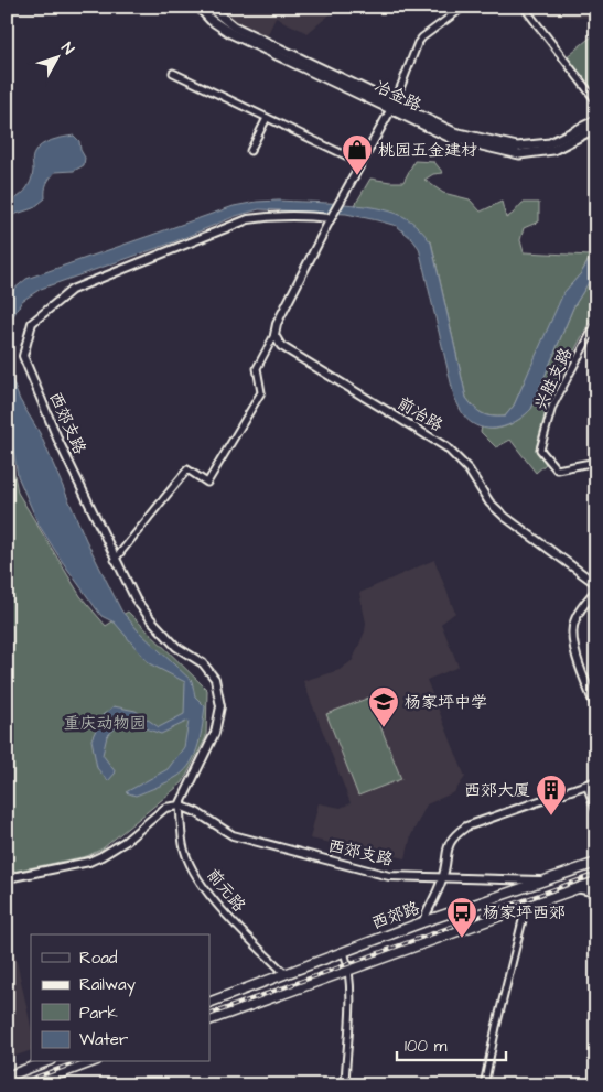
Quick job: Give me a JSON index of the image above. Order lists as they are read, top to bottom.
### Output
{
  "streets": {
    "main road": ["冶金路", "西郊路"],
    "street": [
      "兴胜支路",
      "前冶路",
      "西郊支路",
      "前元路"
    ]
  },
  "crossings": [
    ["西郊支路", "前元路"],
    ["西郊支路", "西郊路"],
    ["前元路", "西郊路"]
  ],
  "parks": ["重庆动物园"],
  "places": {
    "shop": ["桃园五金建材"],
    "school or university": ["杨家坪中学"],
    "building": ["西郊大厦"],
    "bus stop": ["杨家坪西郊"]
  },
  "legend": [
    "Road",
    "Railway",
    "Park",
    "Water"
  ],
  "scale_bar": "100 m",
  "north": "top right"
}
